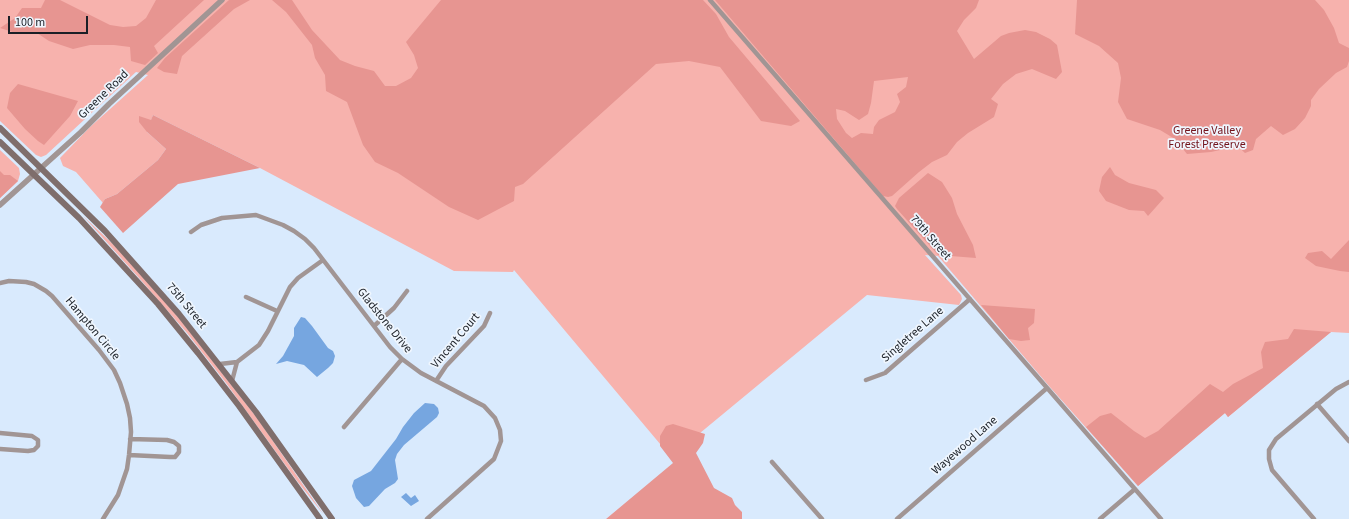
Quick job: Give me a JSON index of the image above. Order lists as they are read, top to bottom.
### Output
{
  "streets": {
    "main road": ["75th Street"],
    "street": [
      "Greene Road",
      "79th Street",
      "Gladstone Drive",
      "Hampton Circle",
      "Singletree Lane",
      "Vincent Court",
      "Wayewood Lane"
    ]
  },
  "crossings": [
    ["Greene Road", "75th Street"],
    ["79th Street", "Singletree Lane"],
    ["79th Street", "Wayewood Lane"],
    ["Gladstone Drive", "Vincent Court"]
  ],
  "parks": ["Greene Valley Forest Preserve"],
  "scale_bar": "100 m"
}
